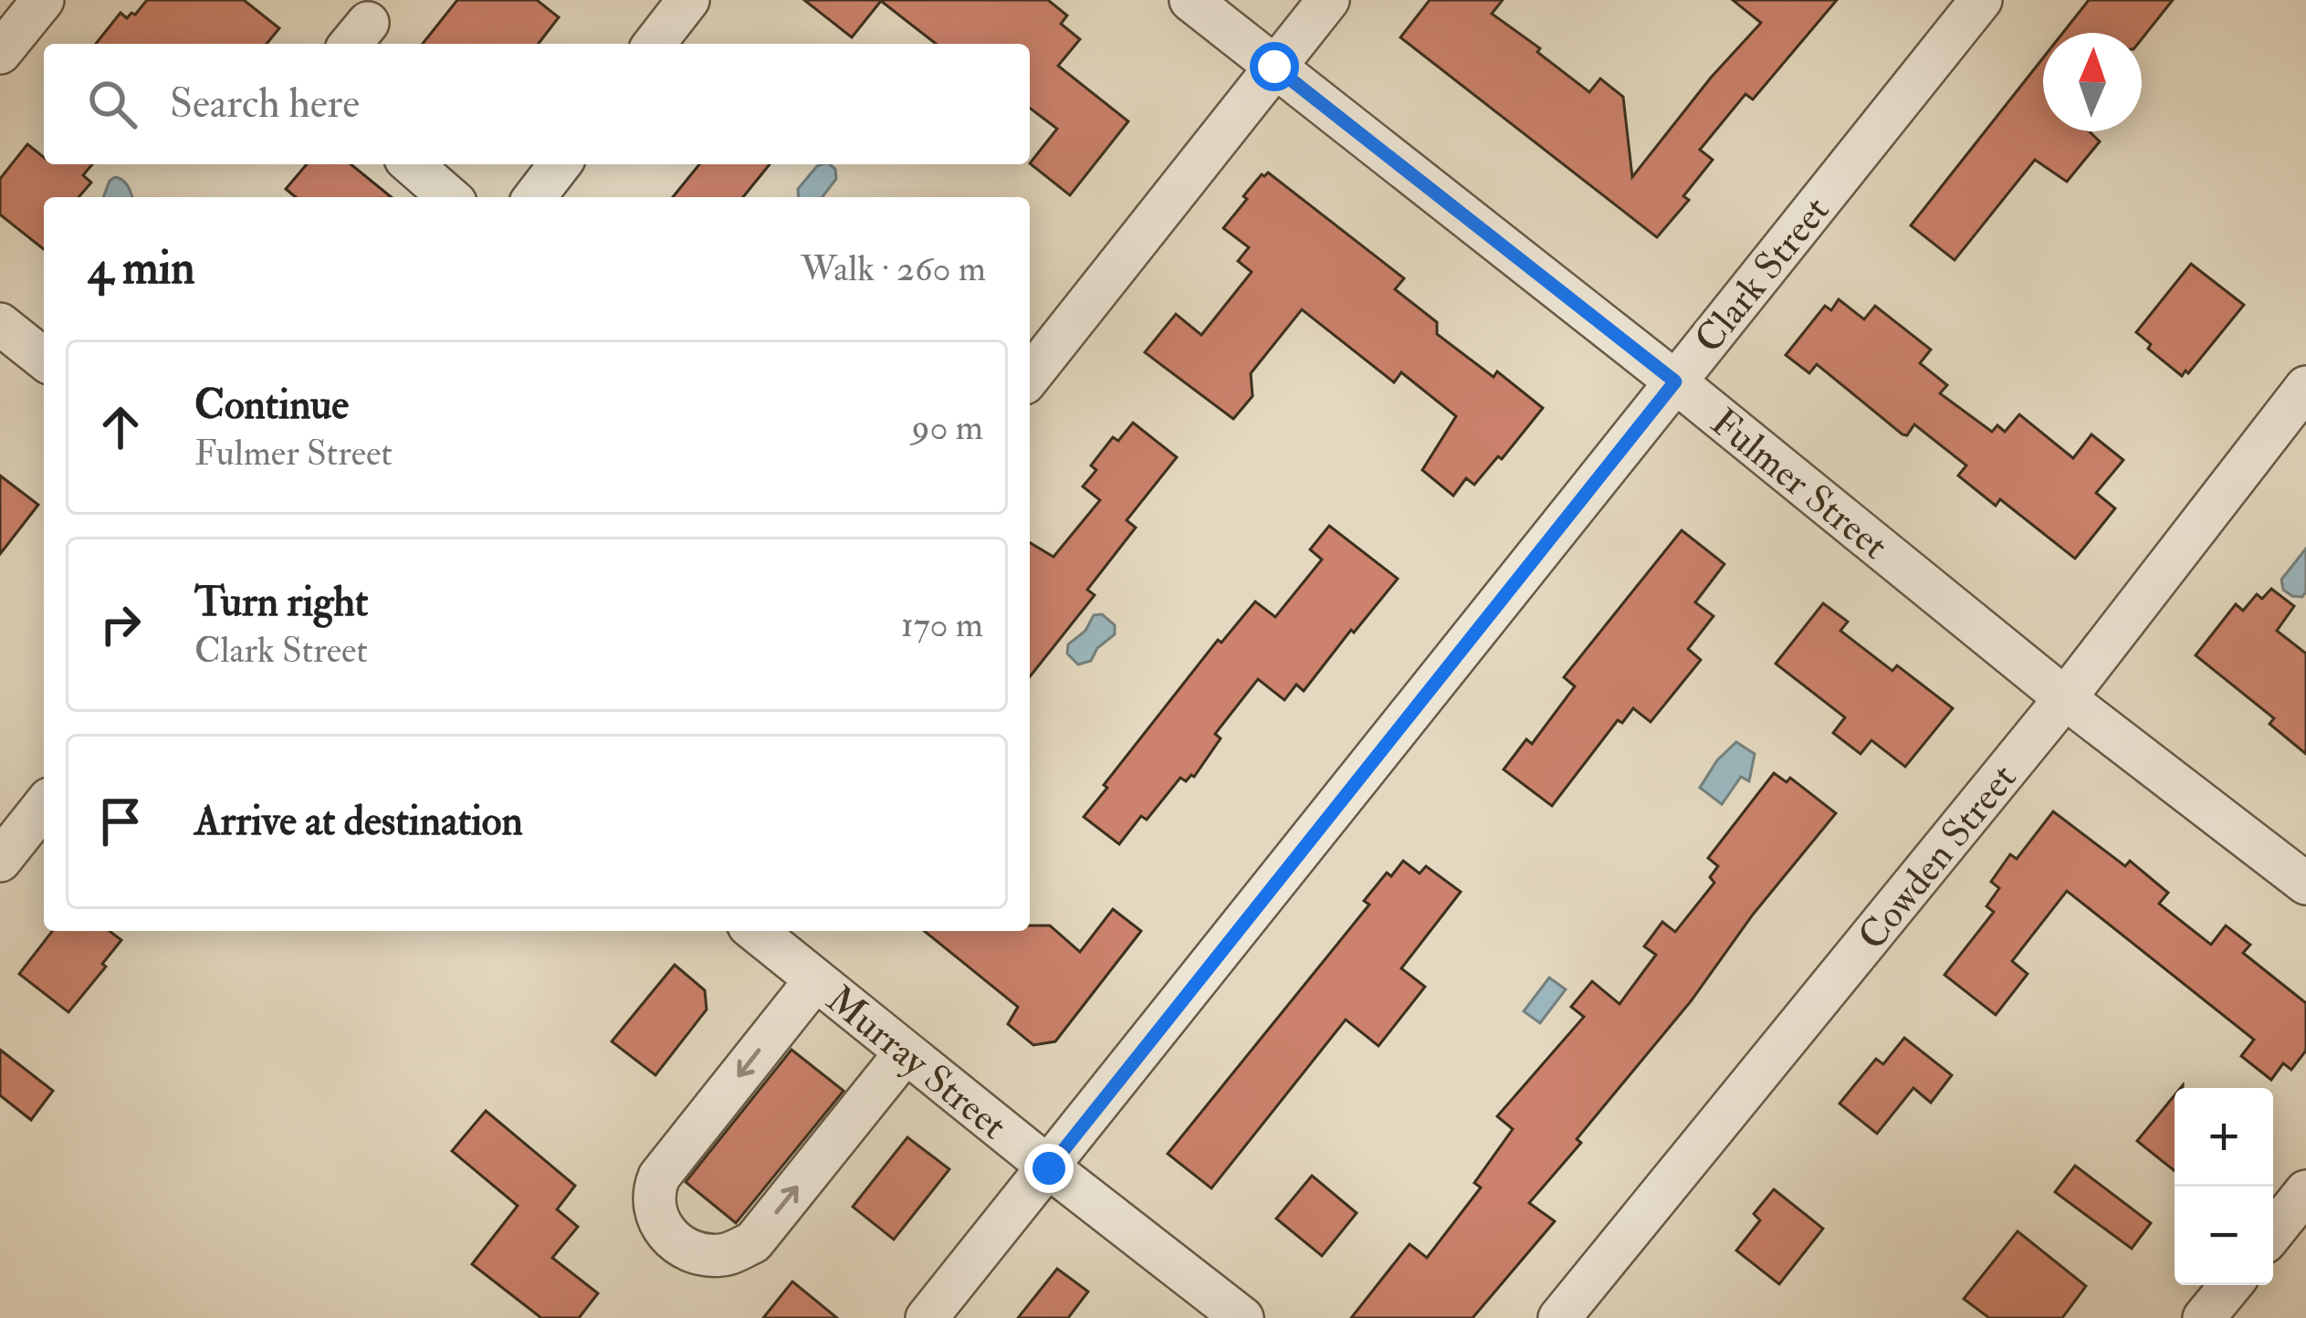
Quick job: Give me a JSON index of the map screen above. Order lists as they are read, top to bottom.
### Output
{
  "streets": {
    "street": [
      "Clark Street",
      "Fulmer Street",
      "Cowden Street",
      "Murray Street"
    ]
  },
  "crossings": [
    ["Clark Street", "Fulmer Street"],
    ["Clark Street", "Murray Street"],
    ["Fulmer Street", "Cowden Street"]
  ],
  "north": "top",
  "page": {
    "search": "Search here",
    "heading": ["4 min", "Walk · 260 m"],
    "list": [
      ["Continue", "Fulmer Street", "90 m"],
      ["Turn right", "Clark Street", "170 m"],
      "Arrive at destination"
    ],
    "map_buttons": ["+", "−"]
  }
}
